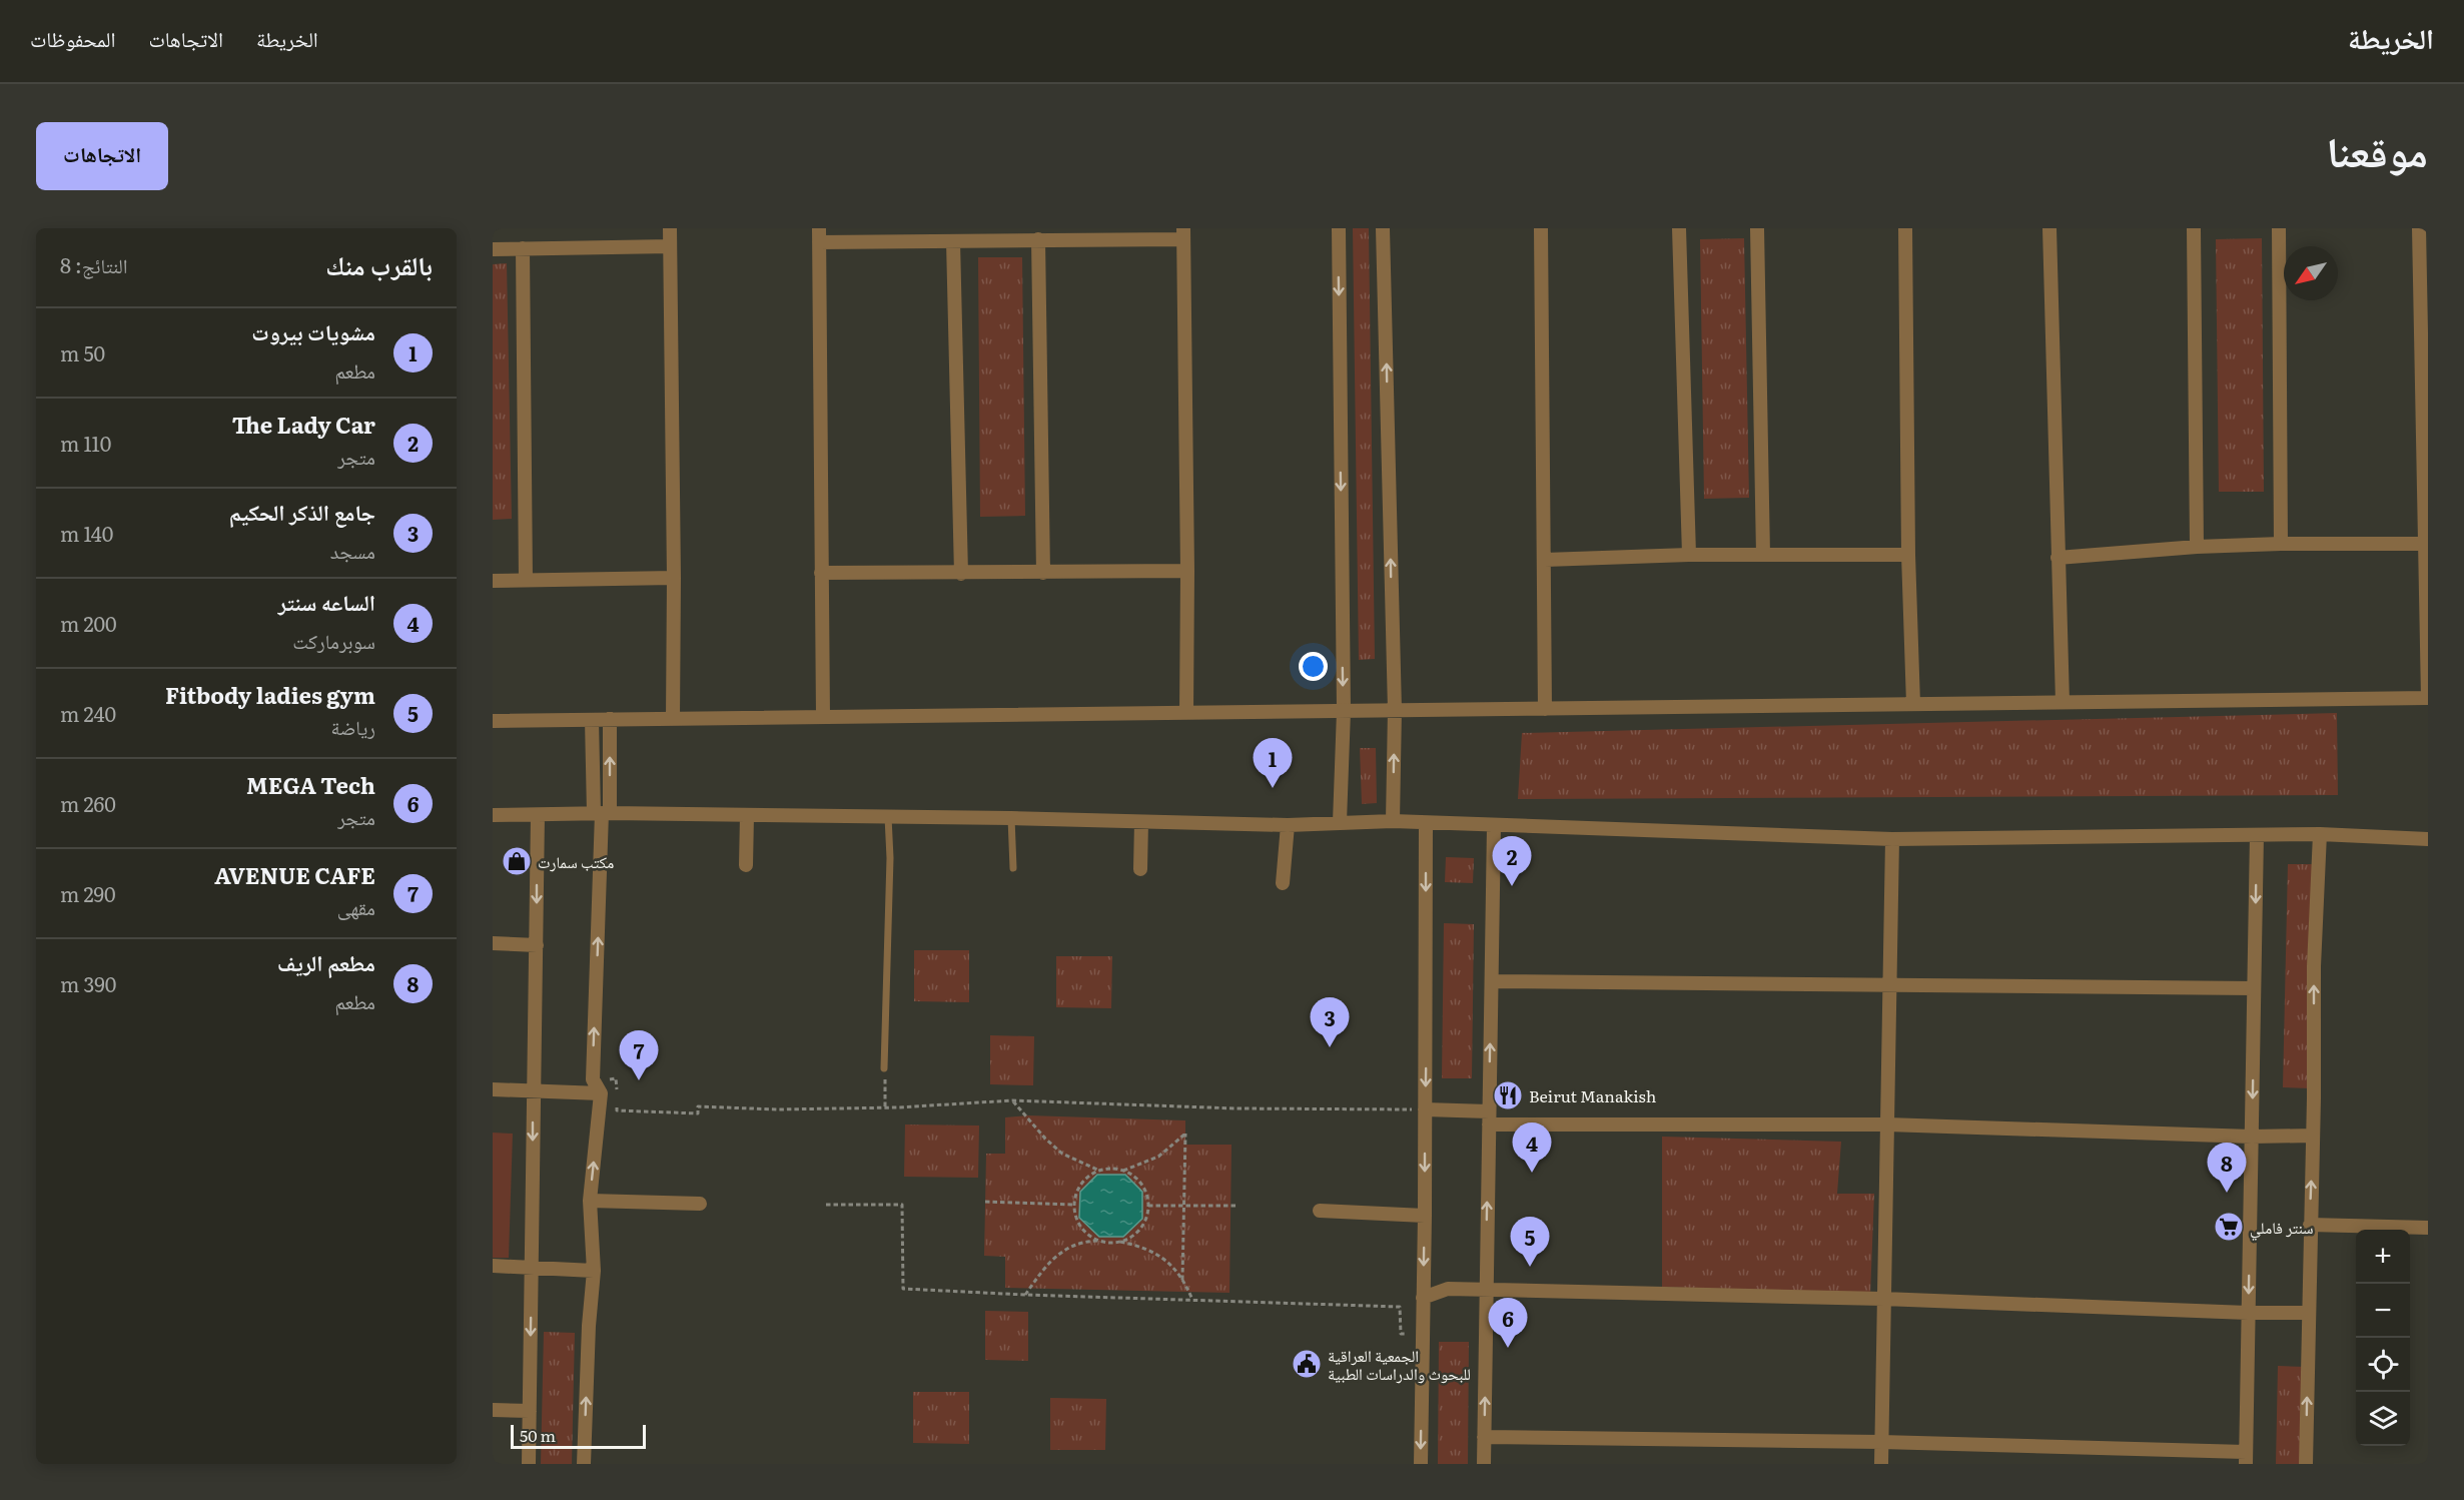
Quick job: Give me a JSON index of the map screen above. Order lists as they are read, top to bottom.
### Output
{
  "places": {
    "shop": ["مكتب سمارت"],
    "restaurant": ["Beirut Manakish"],
    "supermarket": ["سنتر فاملي"],
    "public building": ["الجمعية العراقية للبحوث والدراسات الطبية"]
  },
  "scale_bar": "50 m",
  "north": "bottom left",
  "page": {
    "header": "الخريطة",
    "nav": ["الخريطة", "الاتجاهات", "المحفوظات"],
    "title": "موقعنا",
    "buttons": "الاتجاهات",
    "heading": ["بالقرب منك", "النتائج: 8"],
    "list": [
      {
        "mark": "1",
        "name": "مشويات بيروت",
        "note": "مطعم",
        "value": "50 m"
      },
      {
        "mark": "2",
        "name": "The Lady Car",
        "note": "متجر",
        "value": "110 m"
      },
      {
        "mark": "3",
        "name": "جامع الذكر الحكيم",
        "note": "مسجد",
        "value": "140 m"
      },
      {
        "mark": "4",
        "name": "الساعه سنتر",
        "note": "سوبرماركت",
        "value": "200 m"
      },
      {
        "mark": "5",
        "name": "Fitbody ladies gym",
        "note": "رياضة",
        "value": "240 m"
      },
      {
        "mark": "6",
        "name": "MEGA Tech",
        "note": "متجر",
        "value": "260 m"
      },
      {
        "mark": "7",
        "name": "AVENUE CAFE",
        "note": "مقهى",
        "value": "290 m"
      },
      {
        "mark": "8",
        "name": "مطعم الريف",
        "note": "مطعم",
        "value": "390 m"
      }
    ],
    "pins": [
      "1",
      "2",
      "3",
      "7",
      "4",
      "8",
      "5",
      "6"
    ],
    "map_buttons": ["+", "−"],
    "scale": "50 m"
  }
}
